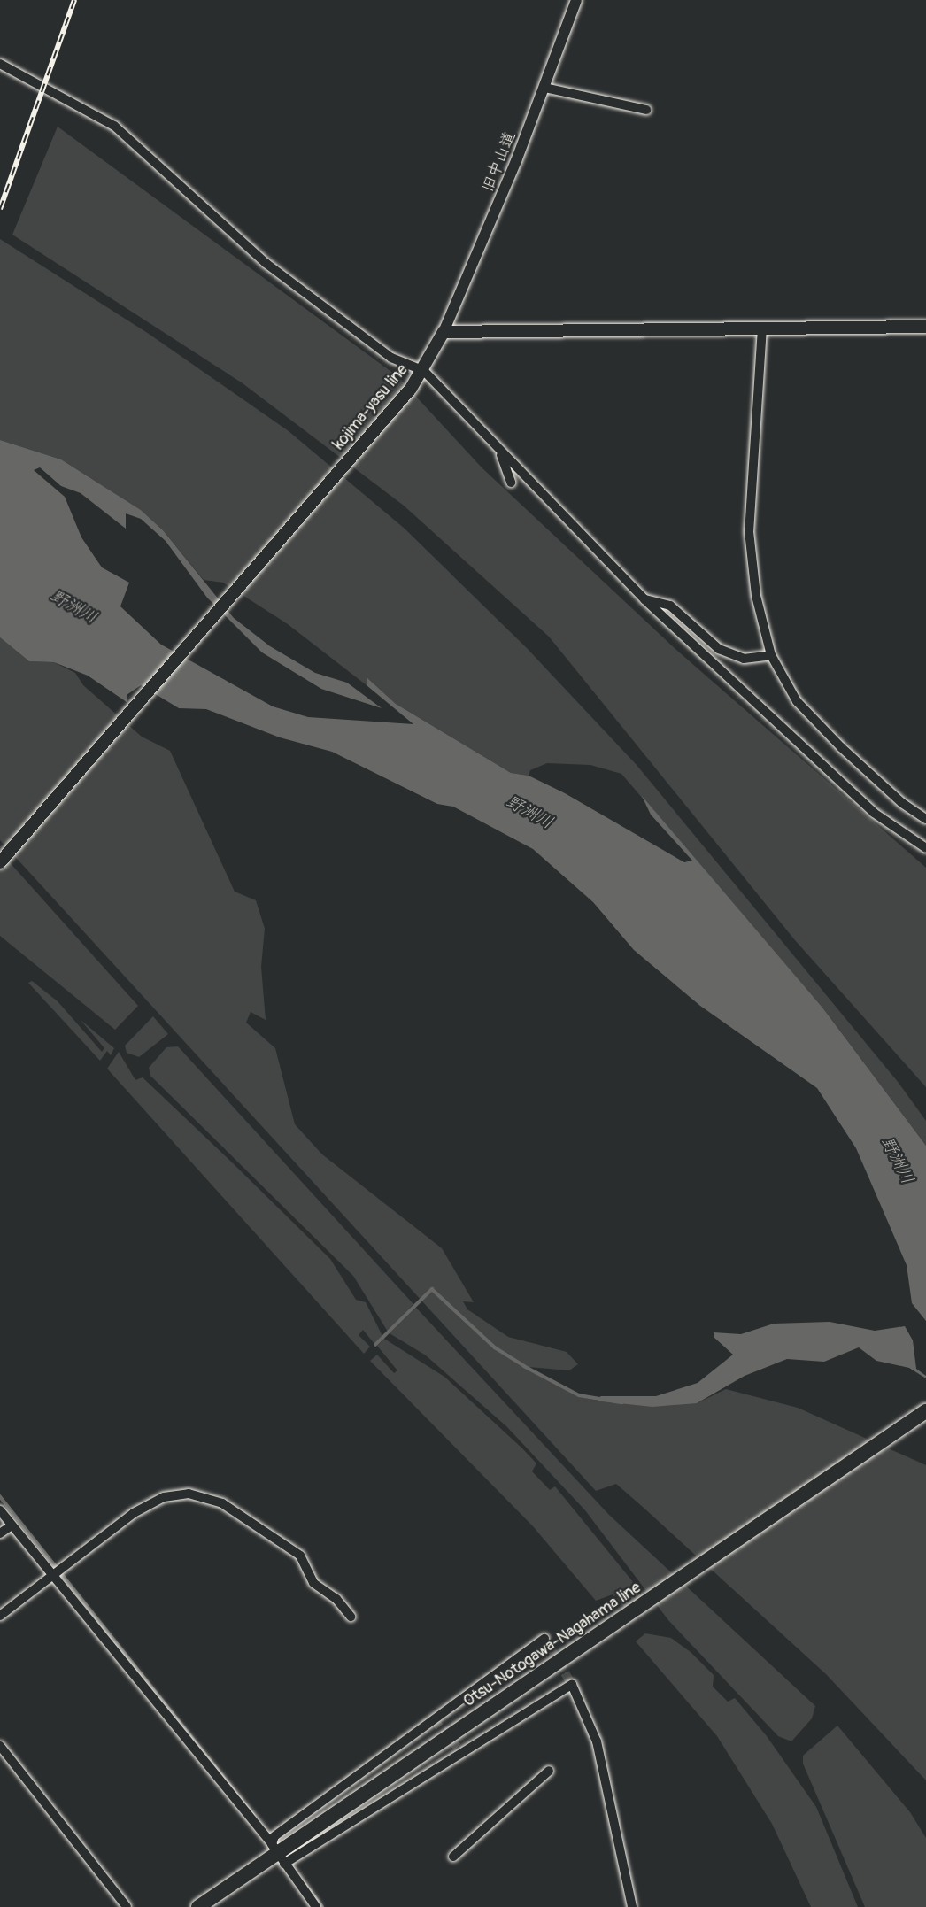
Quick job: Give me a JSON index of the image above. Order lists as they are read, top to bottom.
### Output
{
  "streets": {
    "main road": ["kojima-yasu line", "Otsu-Notogawa-Nagahama line"],
    "street": ["旧中山道"]
  },
  "crossings": [
    ["旧中山道", "kojima-yasu line"]
  ],
  "water": ["野洲川"]
}
